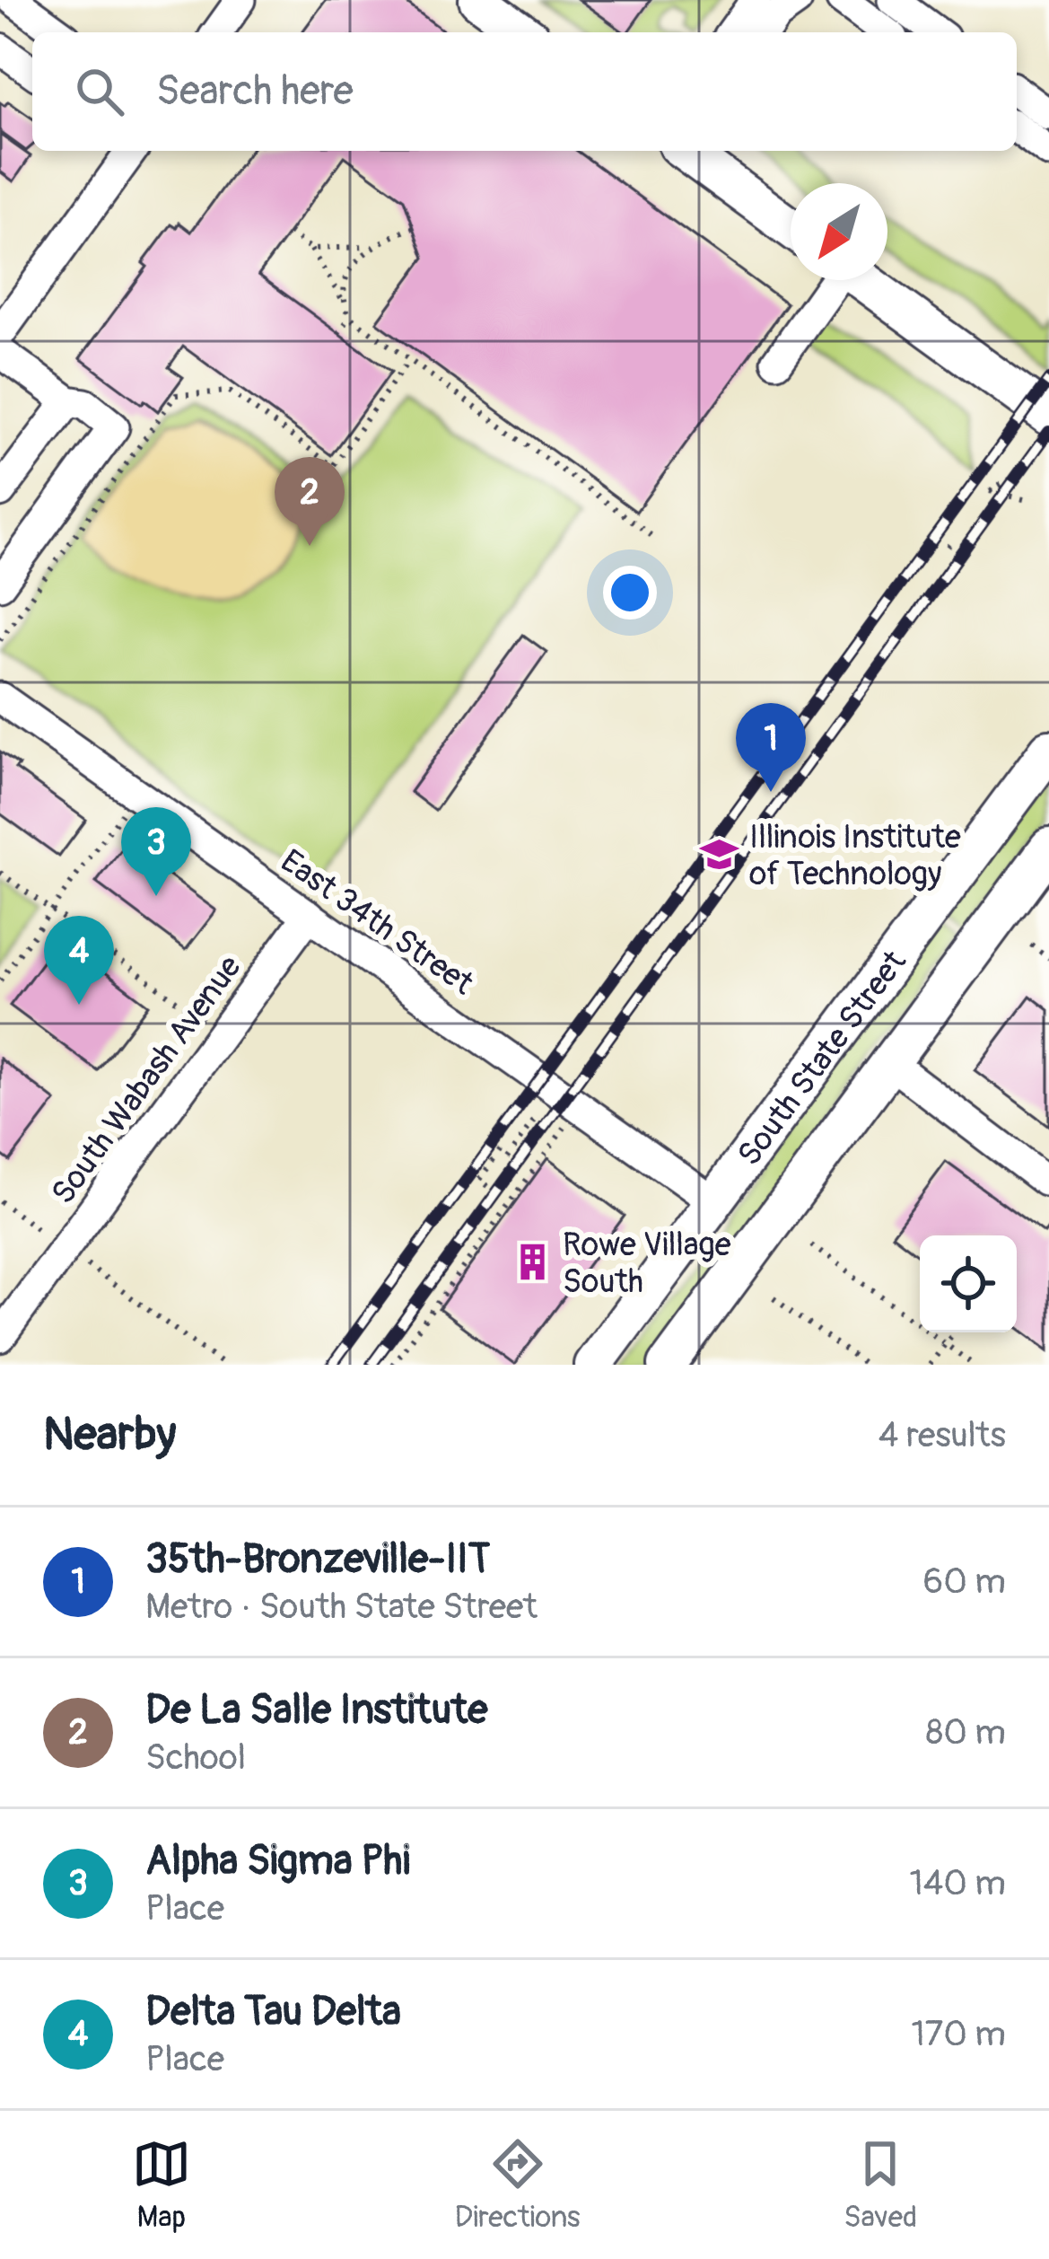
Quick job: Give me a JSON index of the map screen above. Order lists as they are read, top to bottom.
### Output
{
  "streets": {
    "main road": ["South State Street"],
    "street": ["East 34th Street", "South Wabash Avenue"]
  },
  "crossings": [
    ["East 34th Street", "South State Street"],
    ["East 34th Street", "South Wabash Avenue"]
  ],
  "places": {
    "school or university": ["Illinois Institute of Technology"],
    "building": ["Rowe Village South"]
  },
  "north": "bottom left",
  "page": {
    "search": "Search here",
    "pins": [
      "2",
      "1",
      "3",
      "4"
    ],
    "heading": ["Nearby", "4 results"],
    "list": [
      {
        "mark": "1",
        "name": "35th-Bronzeville-IIT",
        "note": "Metro · South State Street",
        "value": "60 m"
      },
      {
        "mark": "2",
        "name": "De La Salle Institute",
        "note": "School",
        "value": "80 m"
      },
      {
        "mark": "3",
        "name": "Alpha Sigma Phi",
        "note": "Place",
        "value": "140 m"
      },
      {
        "mark": "4",
        "name": "Delta Tau Delta",
        "note": "Place",
        "value": "170 m"
      }
    ],
    "nav": ["Map", "Directions", "Saved"]
  }
}
